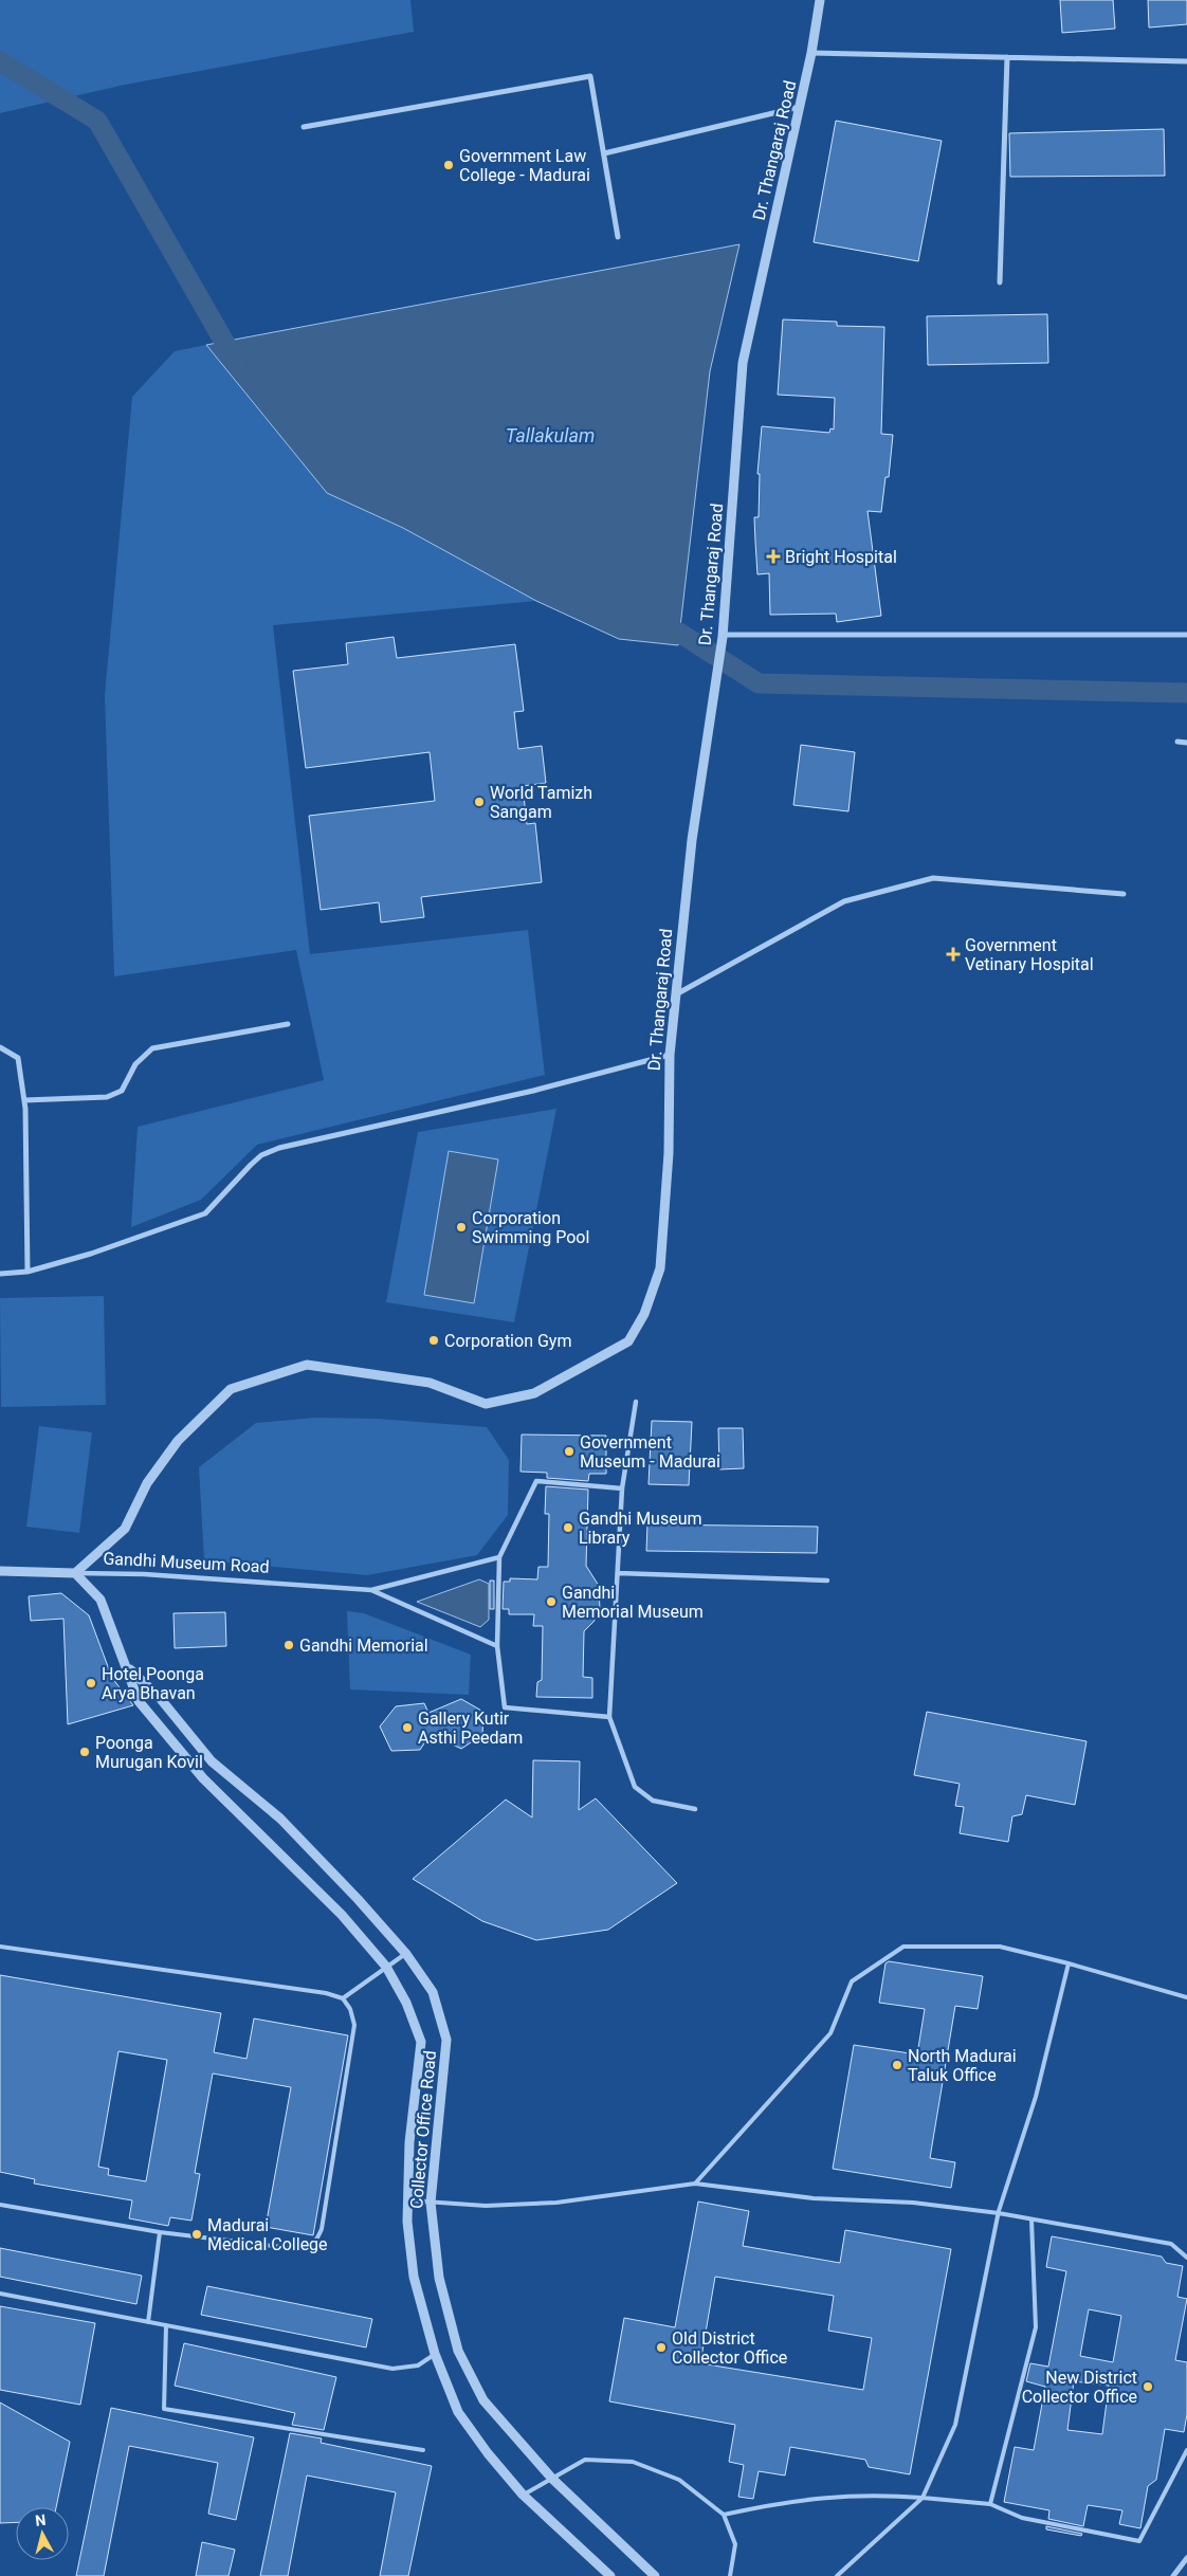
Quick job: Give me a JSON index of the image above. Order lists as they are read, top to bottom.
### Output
{
  "streets": {
    "street": ["Dr. Thangaraj Road", "Gandhi Museum Road", "Collector Office Road"]
  },
  "crossings": [
    ["Dr. Thangaraj Road", "Gandhi Museum Road"],
    ["Dr. Thangaraj Road", "Collector Office Road"],
    ["Gandhi Museum Road", "Collector Office Road"]
  ],
  "water": ["Tallakulam"],
  "places": {
    "other": [
      "Government Law College - Madurai",
      "World Tamizh Sangam",
      "Corporation Swimming Pool",
      "Corporation Gym",
      "Government Museum - Madurai",
      "Gandhi Museum Library",
      "Gandhi Memorial Museum",
      "Gandhi Memorial",
      "Hotel Poonga Arya Bhavan",
      "Gallery Kutir Asthi Peedam",
      "Poonga Murugan Kovil",
      "North Madurai Taluk Office",
      "Madurai Medical College",
      "Old District Collector Office",
      "New District Collector Office"
    ],
    "health": ["Bright Hospital", "Government Vetinary Hospital"]
  },
  "north": "top"
}
